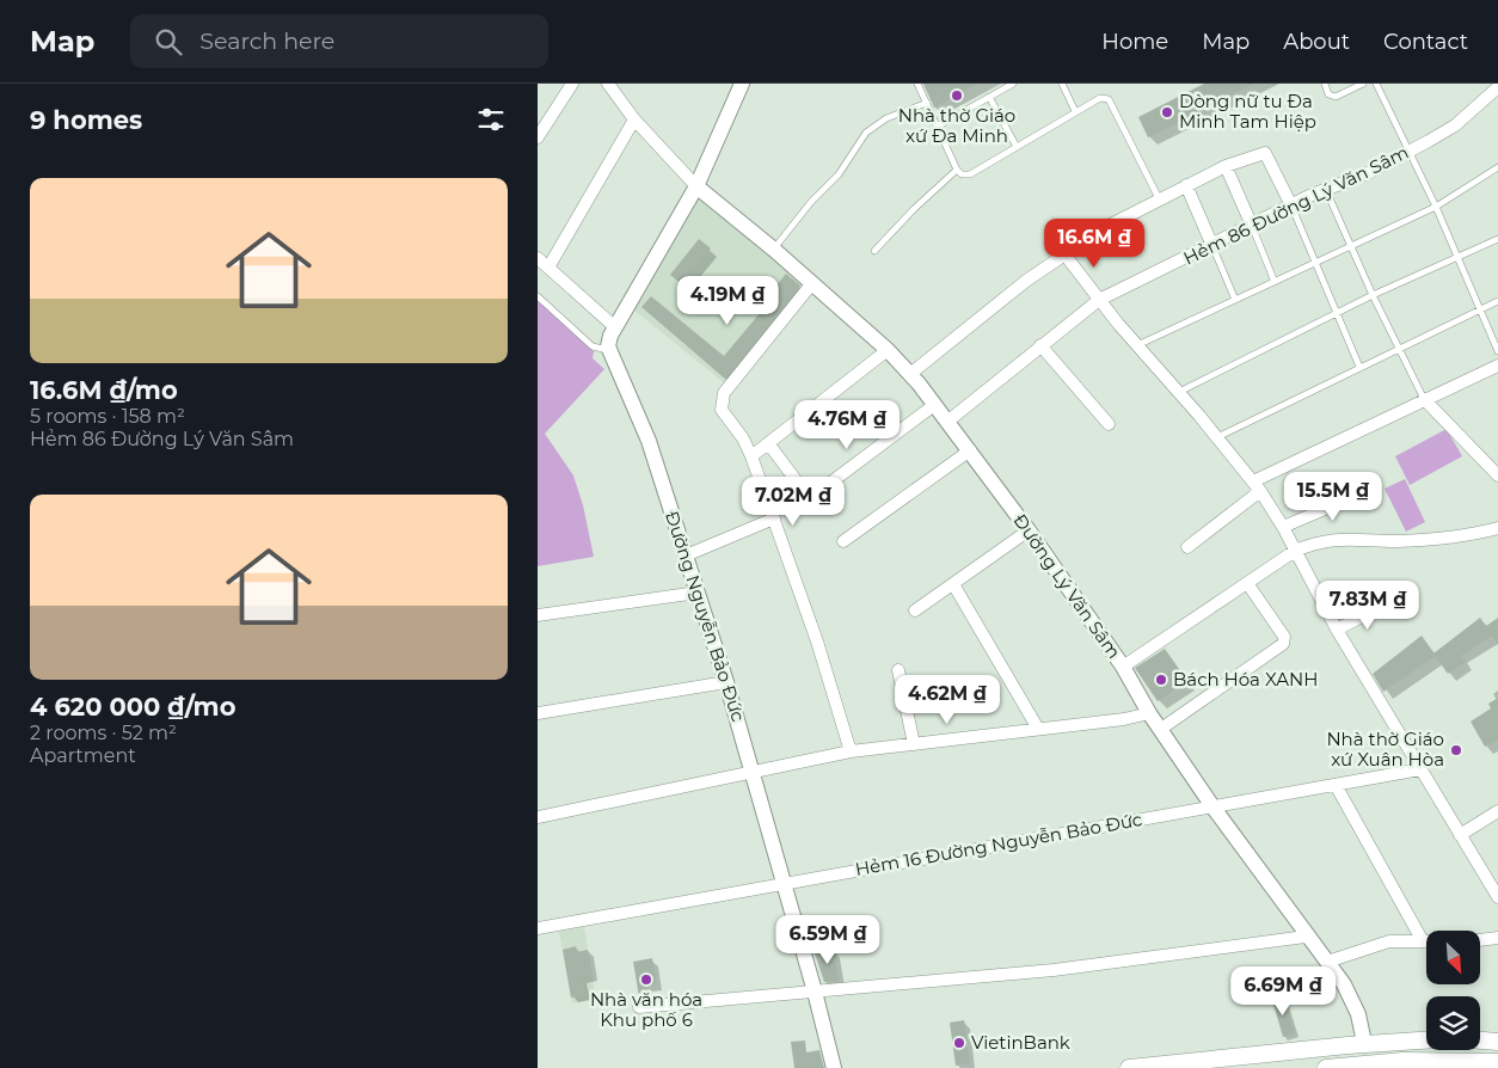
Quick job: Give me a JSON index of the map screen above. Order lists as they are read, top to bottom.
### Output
{
  "streets": {
    "street": [
      "Hẻm 86 Đường Lý Văn Sâm",
      "Đường Lý Văn Sâm",
      "Đường Nguyễn Bảo Đức",
      "Hẻm 16 Đường Nguyễn Bảo Đức"
    ]
  },
  "crossings": [
    ["Hẻm 86 Đường Lý Văn Sâm", "Đường Lý Văn Sâm"],
    ["Đường Lý Văn Sâm", "Hẻm 16 Đường Nguyễn Bảo Đức"],
    ["Đường Nguyễn Bảo Đức", "Hẻm 16 Đường Nguyễn Bảo Đức"]
  ],
  "places": [
    "Nhà thờ Giáo xứ Đa Minh",
    "Dòng nữ tu Đa Minh Tam Hiệp",
    "Bách Hóa XANH",
    "Nhà thờ Giáo xứ Xuân Hòa",
    "Nhà văn hóa Khu phố 6",
    "VietinBank"
  ],
  "north": "bottom right",
  "page": {
    "header": "Map",
    "search": "Search here",
    "nav": [
      "Home",
      "Map",
      "About",
      "Contact"
    ],
    "heading": "9 homes",
    "list": [
      {
        "name": "16.6M ₫/mo",
        "note": "5 rooms · 158 m² · Hẻm 86 Đường Lý Văn Sâm"
      },
      {
        "name": "4 620 000 ₫/mo",
        "note": "2 rooms · 52 m² · Apartment"
      }
    ],
    "price": [
      "16.6M ₫",
      "4.19M ₫",
      "4.76M ₫",
      "15.5M ₫",
      "7.02M ₫",
      "7.83M ₫",
      "4.62M ₫",
      "6.59M ₫",
      "6.69M ₫"
    ]
  }
}
